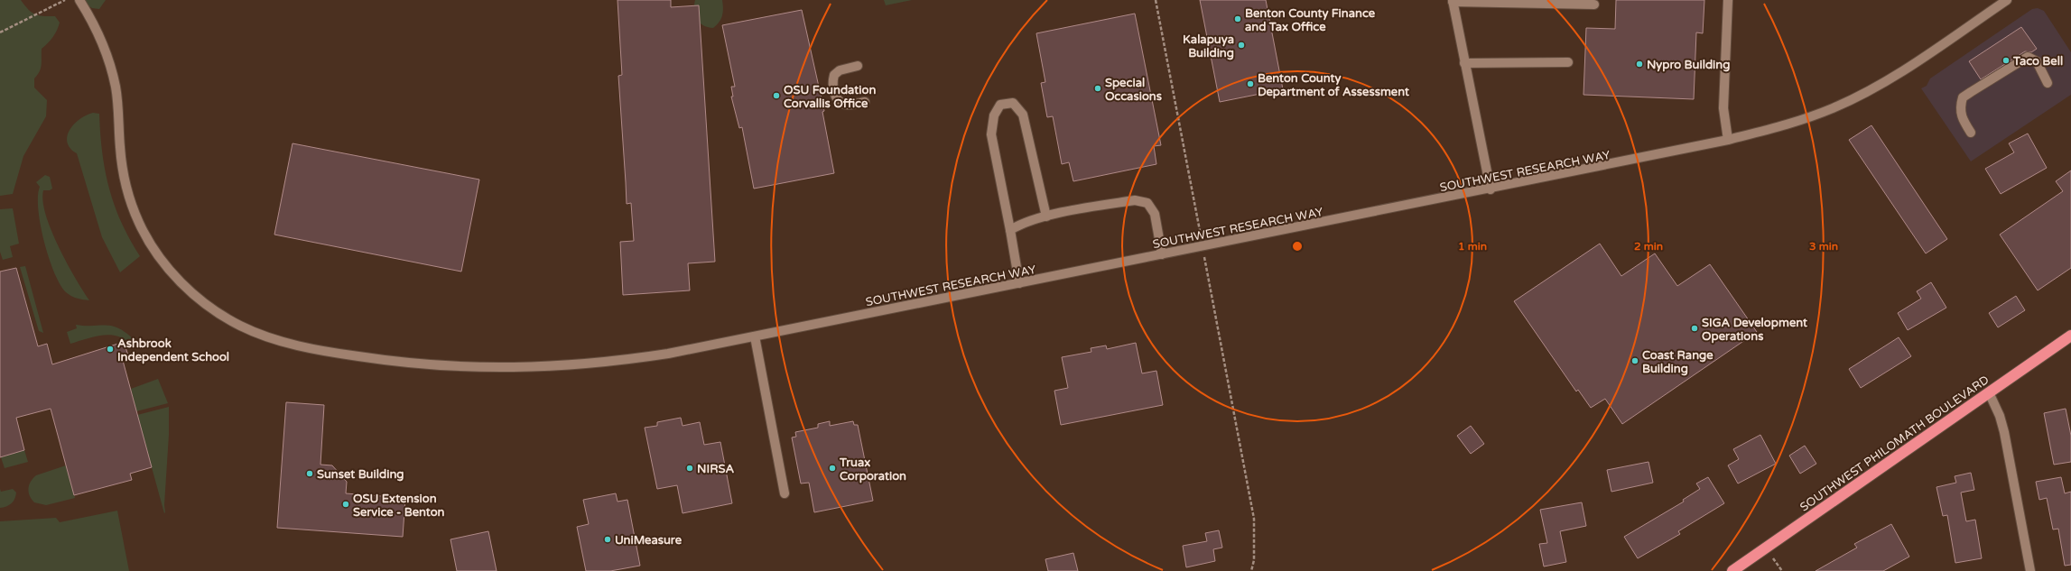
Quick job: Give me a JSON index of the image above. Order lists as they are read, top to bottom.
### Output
{
  "streets": {
    "highway": ["SOUTHWEST PHILOMATH BOULEVARD"],
    "street": ["SOUTHWEST RESEARCH WAY"]
  },
  "places": [
    "Benton County Finance and Tax Office",
    "Kalapuya Building",
    "Taco Bell",
    "Nypro Building",
    "Benton County Department of Assessment",
    "Special Occasions",
    "OSU Foundation Corvallis Office",
    "SIGA Development Operations",
    "Ashbrook Independent School",
    "Coast Range Building",
    "NIRSA",
    "Truax Corporation",
    "Sunset Building",
    "OSU Extension Service - Benton",
    "UniMeasure"
  ],
  "rings": ["1 min", "2 min", "3 min"]
}
